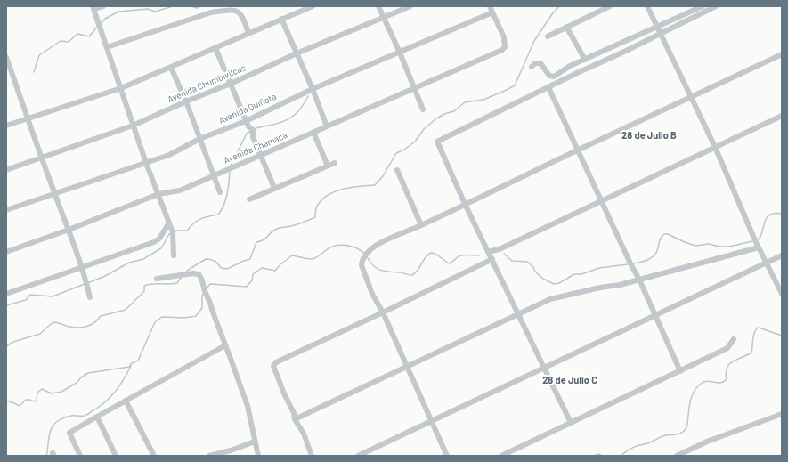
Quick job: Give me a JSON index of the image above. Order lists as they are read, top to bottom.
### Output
{
  "streets": {
    "street": ["Avenida Chumbivilcas", "Avenida Quiñota", "Avenida Chamaca"]
  },
  "crossings": [
    ["Avenida Quiñota", "Avenida Chamaca"]
  ],
  "districts": ["28 de Julio B", "28 de Julio C"]
}
